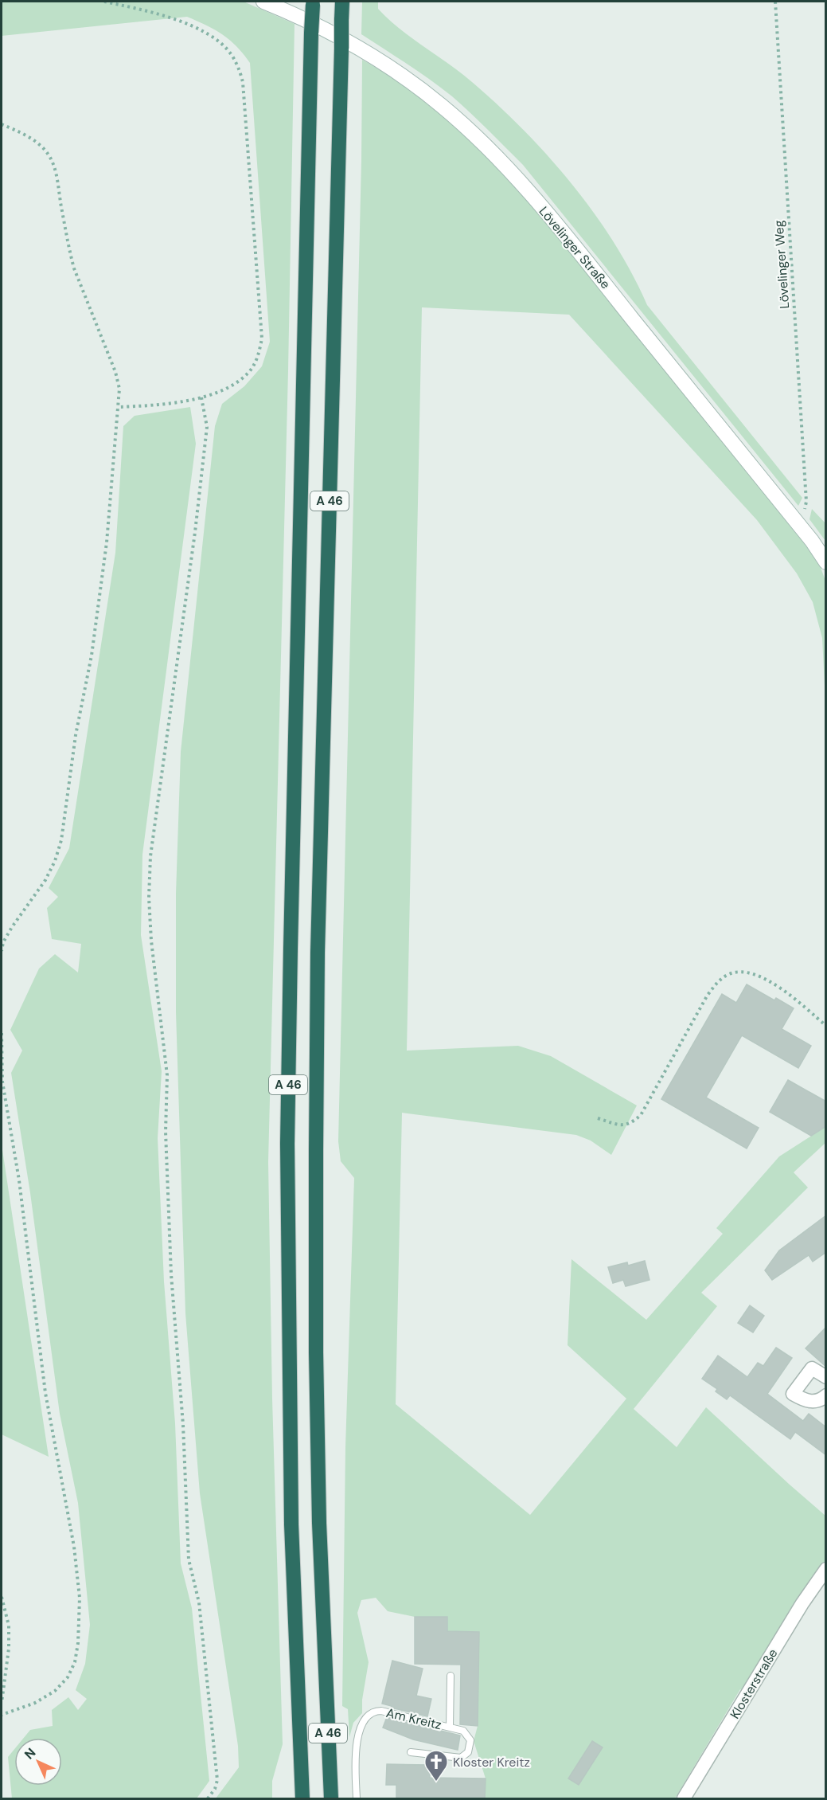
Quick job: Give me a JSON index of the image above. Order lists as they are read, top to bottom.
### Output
{
  "streets": {
    "highway": ["A 46"],
    "street": ["Lövelinger Straße", "Klosterstraße"],
    "lane": ["Am Kreitz"],
    "path": ["Lövelinger Weg"]
  },
  "crossings": [
    ["Lövelinger Straße", "Lövelinger Weg"]
  ],
  "places": {
    "church": ["Kloster Kreitz"]
  },
  "north": "top left"
}
